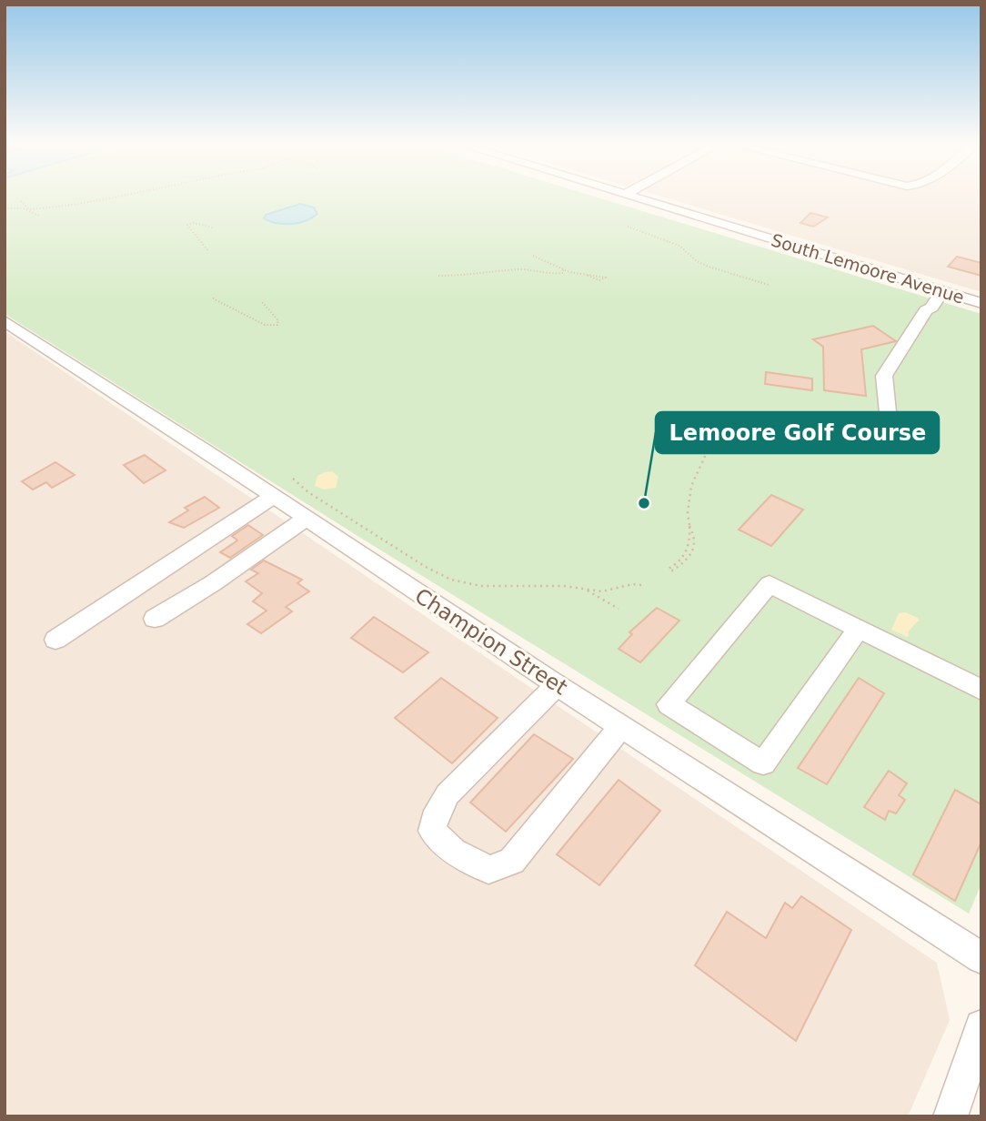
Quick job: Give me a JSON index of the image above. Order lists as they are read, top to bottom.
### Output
{
  "streets": {
    "street": ["South Lemoore Avenue", "Champion Street"]
  },
  "places": ["Lemoore Golf Course"]
}
